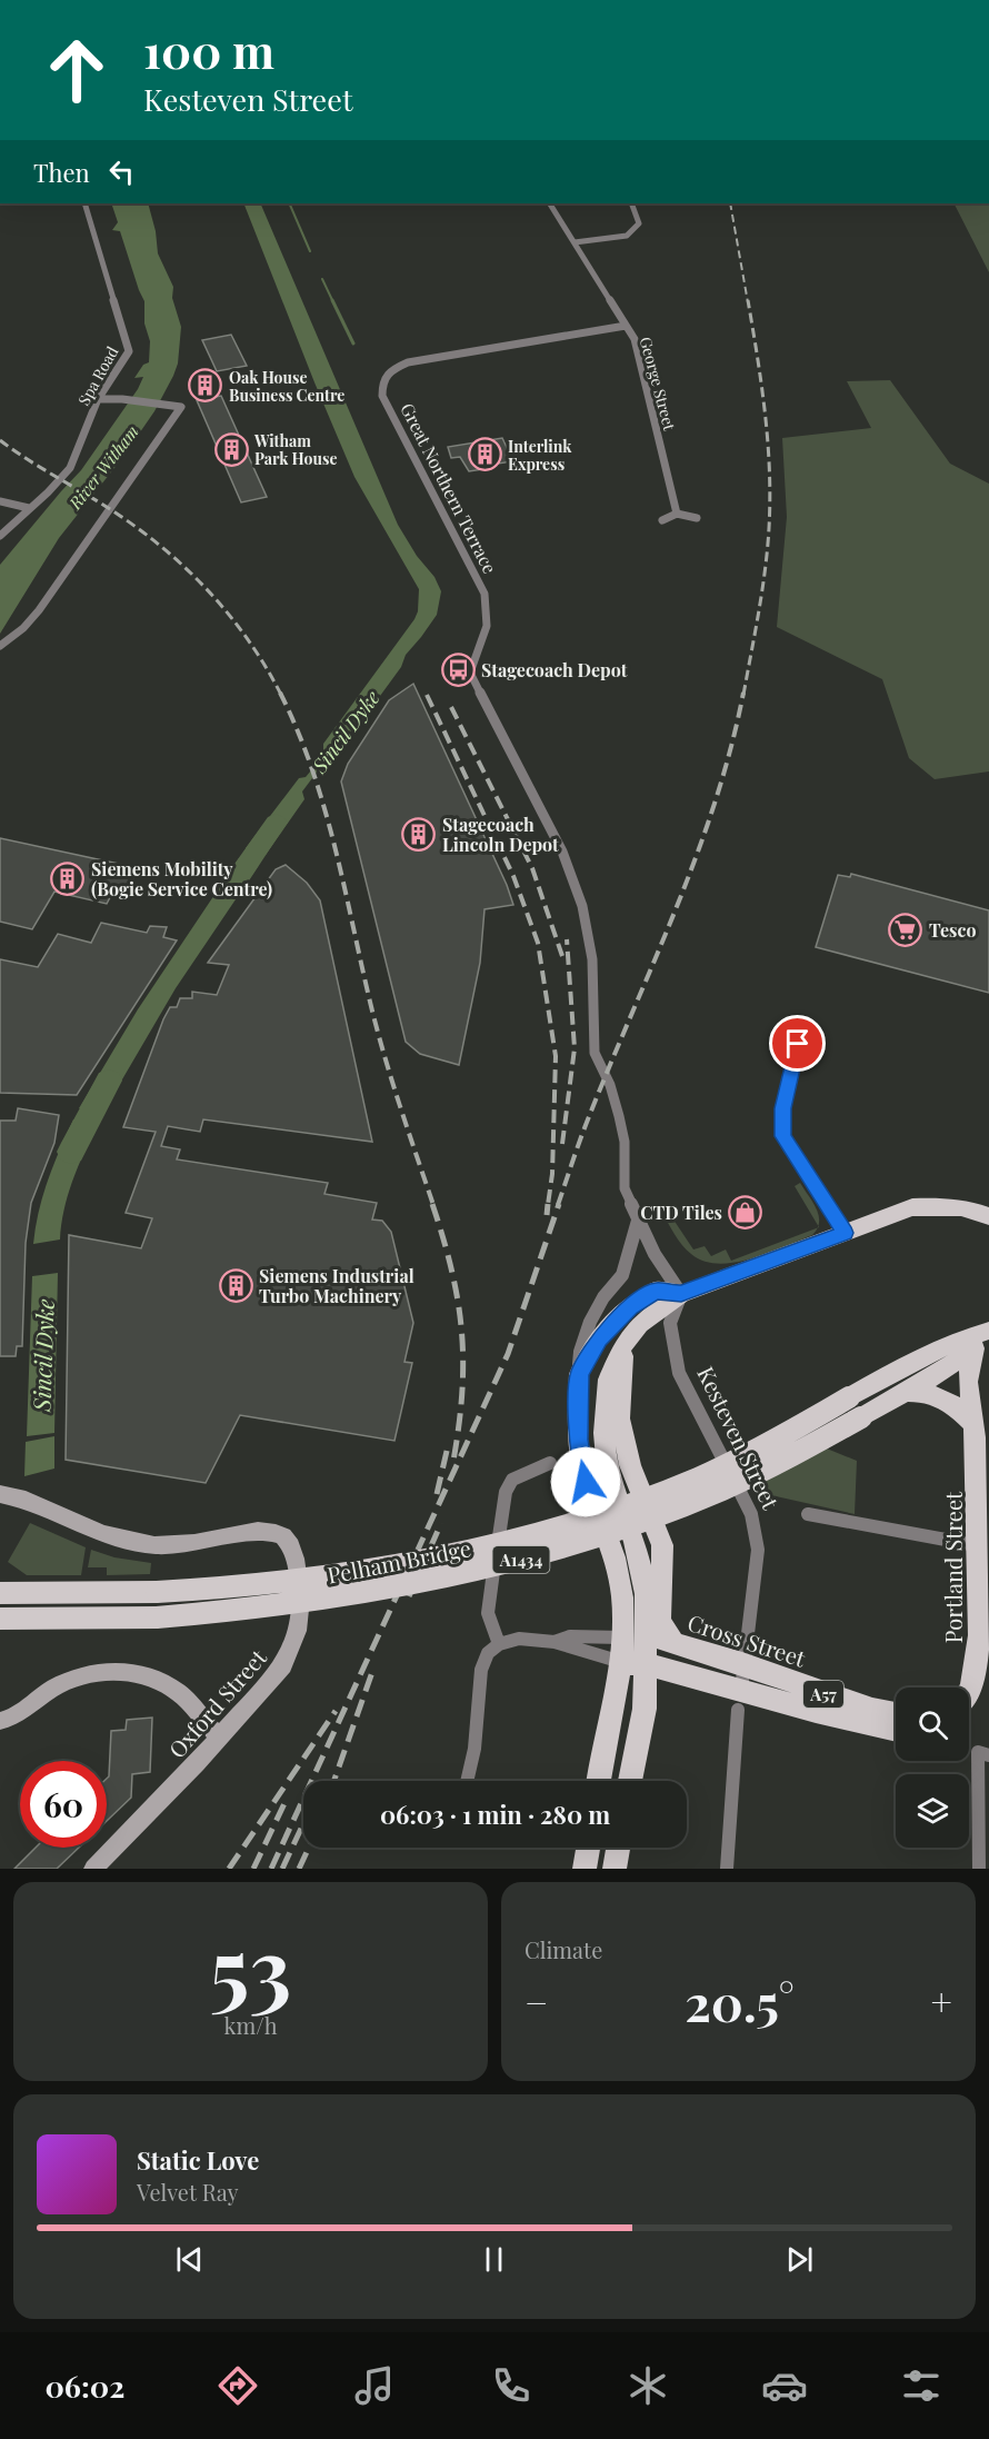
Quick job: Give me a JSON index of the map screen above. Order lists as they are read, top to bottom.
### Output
{
  "streets": {
    "main road": [
      "A1434",
      "Pelham Bridge",
      "Portland Street",
      "Cross Street",
      "A57",
      "Oxford Street"
    ],
    "street": [
      "Spa Road",
      "George Street",
      "Great Northern Terrace",
      "Kesteven Street"
    ]
  },
  "crossings": [
    ["George Street", "Great Northern Terrace"],
    ["Great Northern Terrace", "Kesteven Street"],
    ["Kesteven Street", "Cross Street"],
    ["Kesteven Street", "A57"],
    ["A1434", "Pelham Bridge"],
    ["A1434", "Portland Street"]
  ],
  "water": ["River Witham", "Sincil Dyke"],
  "places": {
    "building": [
      "Oak House Business Centre",
      "Witham Park House",
      "Interlink Express",
      "Stagecoach Lincoln Depot",
      "Siemens Mobility (Bogie Service Centre)",
      "Siemens Industrial Turbo Machinery"
    ],
    "bus stop": ["Stagecoach Depot"],
    "supermarket": ["Tesco"],
    "shop": ["CTD Tiles"]
  },
  "page": {
    "turn": ["100 m", "Kesteven Street"],
    "then": "Then",
    "limit": "60",
    "trip": "06:03 · 1 min · 280 m",
    "tile": [
      ["53", "km/h"],
      "Climate"
    ],
    "heat": ["−", "20.5°", "+"],
    "song": ["Static Love", "Velvet Ray"],
    "tabs": "06:02"
  }
}
